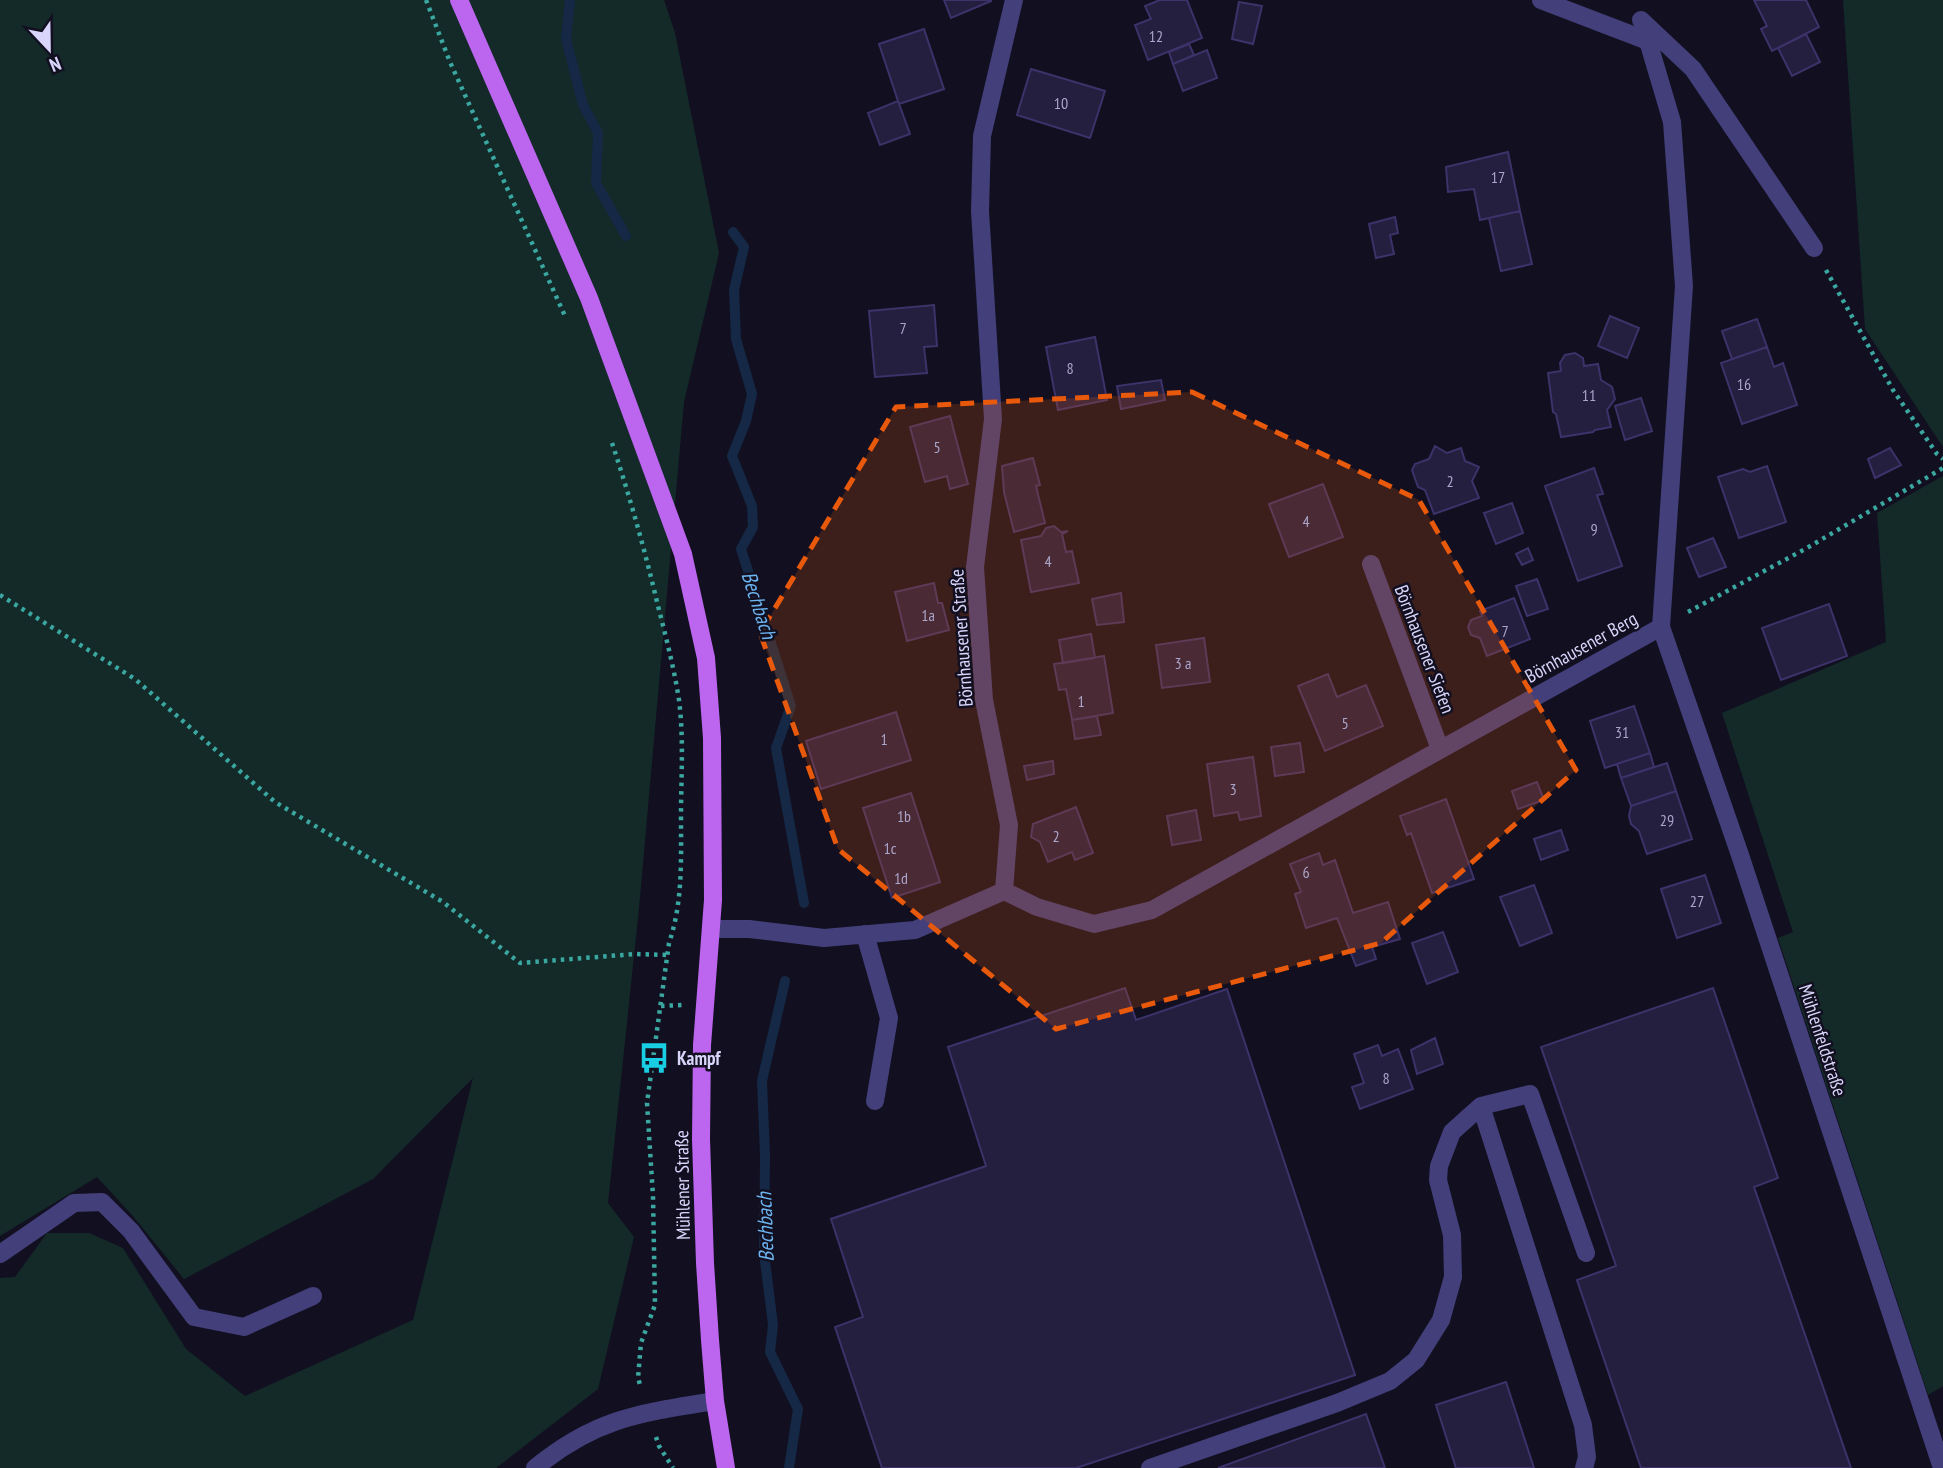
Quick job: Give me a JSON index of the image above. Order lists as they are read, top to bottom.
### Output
{
  "streets": {
    "main road": ["Mühlener Straße"],
    "street": [
      "Börnhausener Straße",
      "Börnhausener Berg",
      "Börnhausener Siefen",
      "Mühlenfeldstraße"
    ]
  },
  "crossings": [
    ["Börnhausener Straße", "Börnhausener Berg"],
    ["Börnhausener Berg", "Börnhausener Siefen"],
    ["Börnhausener Berg", "Mühlenfeldstraße"]
  ],
  "water": ["Bechbach"],
  "places": {
    "bus stop": ["Kampf"]
  },
  "house_numbers": [
    "12",
    "10",
    "17",
    "7",
    "8",
    "16",
    "11",
    "5",
    "2",
    "4",
    "9",
    "4",
    "1a",
    "7",
    "3 a",
    "1",
    "5",
    "31",
    "1",
    "3",
    "1b",
    "29",
    "2",
    "1c",
    "6",
    "1d",
    "27",
    "8"
  ],
  "north": "bottom"
}
